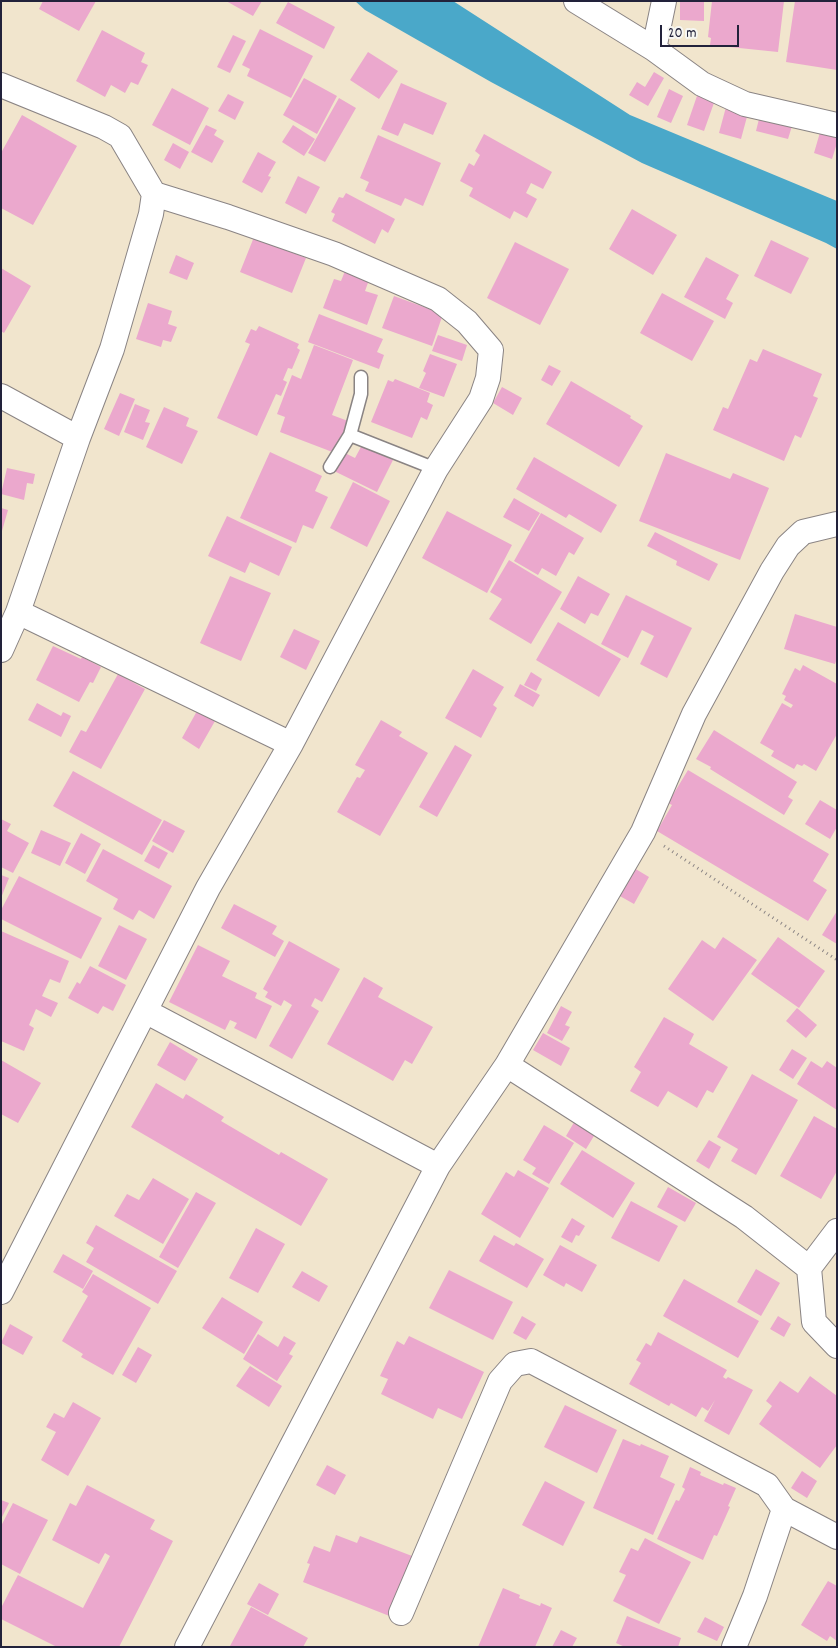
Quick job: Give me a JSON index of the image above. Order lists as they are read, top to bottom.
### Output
{
  "scale_bar": "20 m"
}
